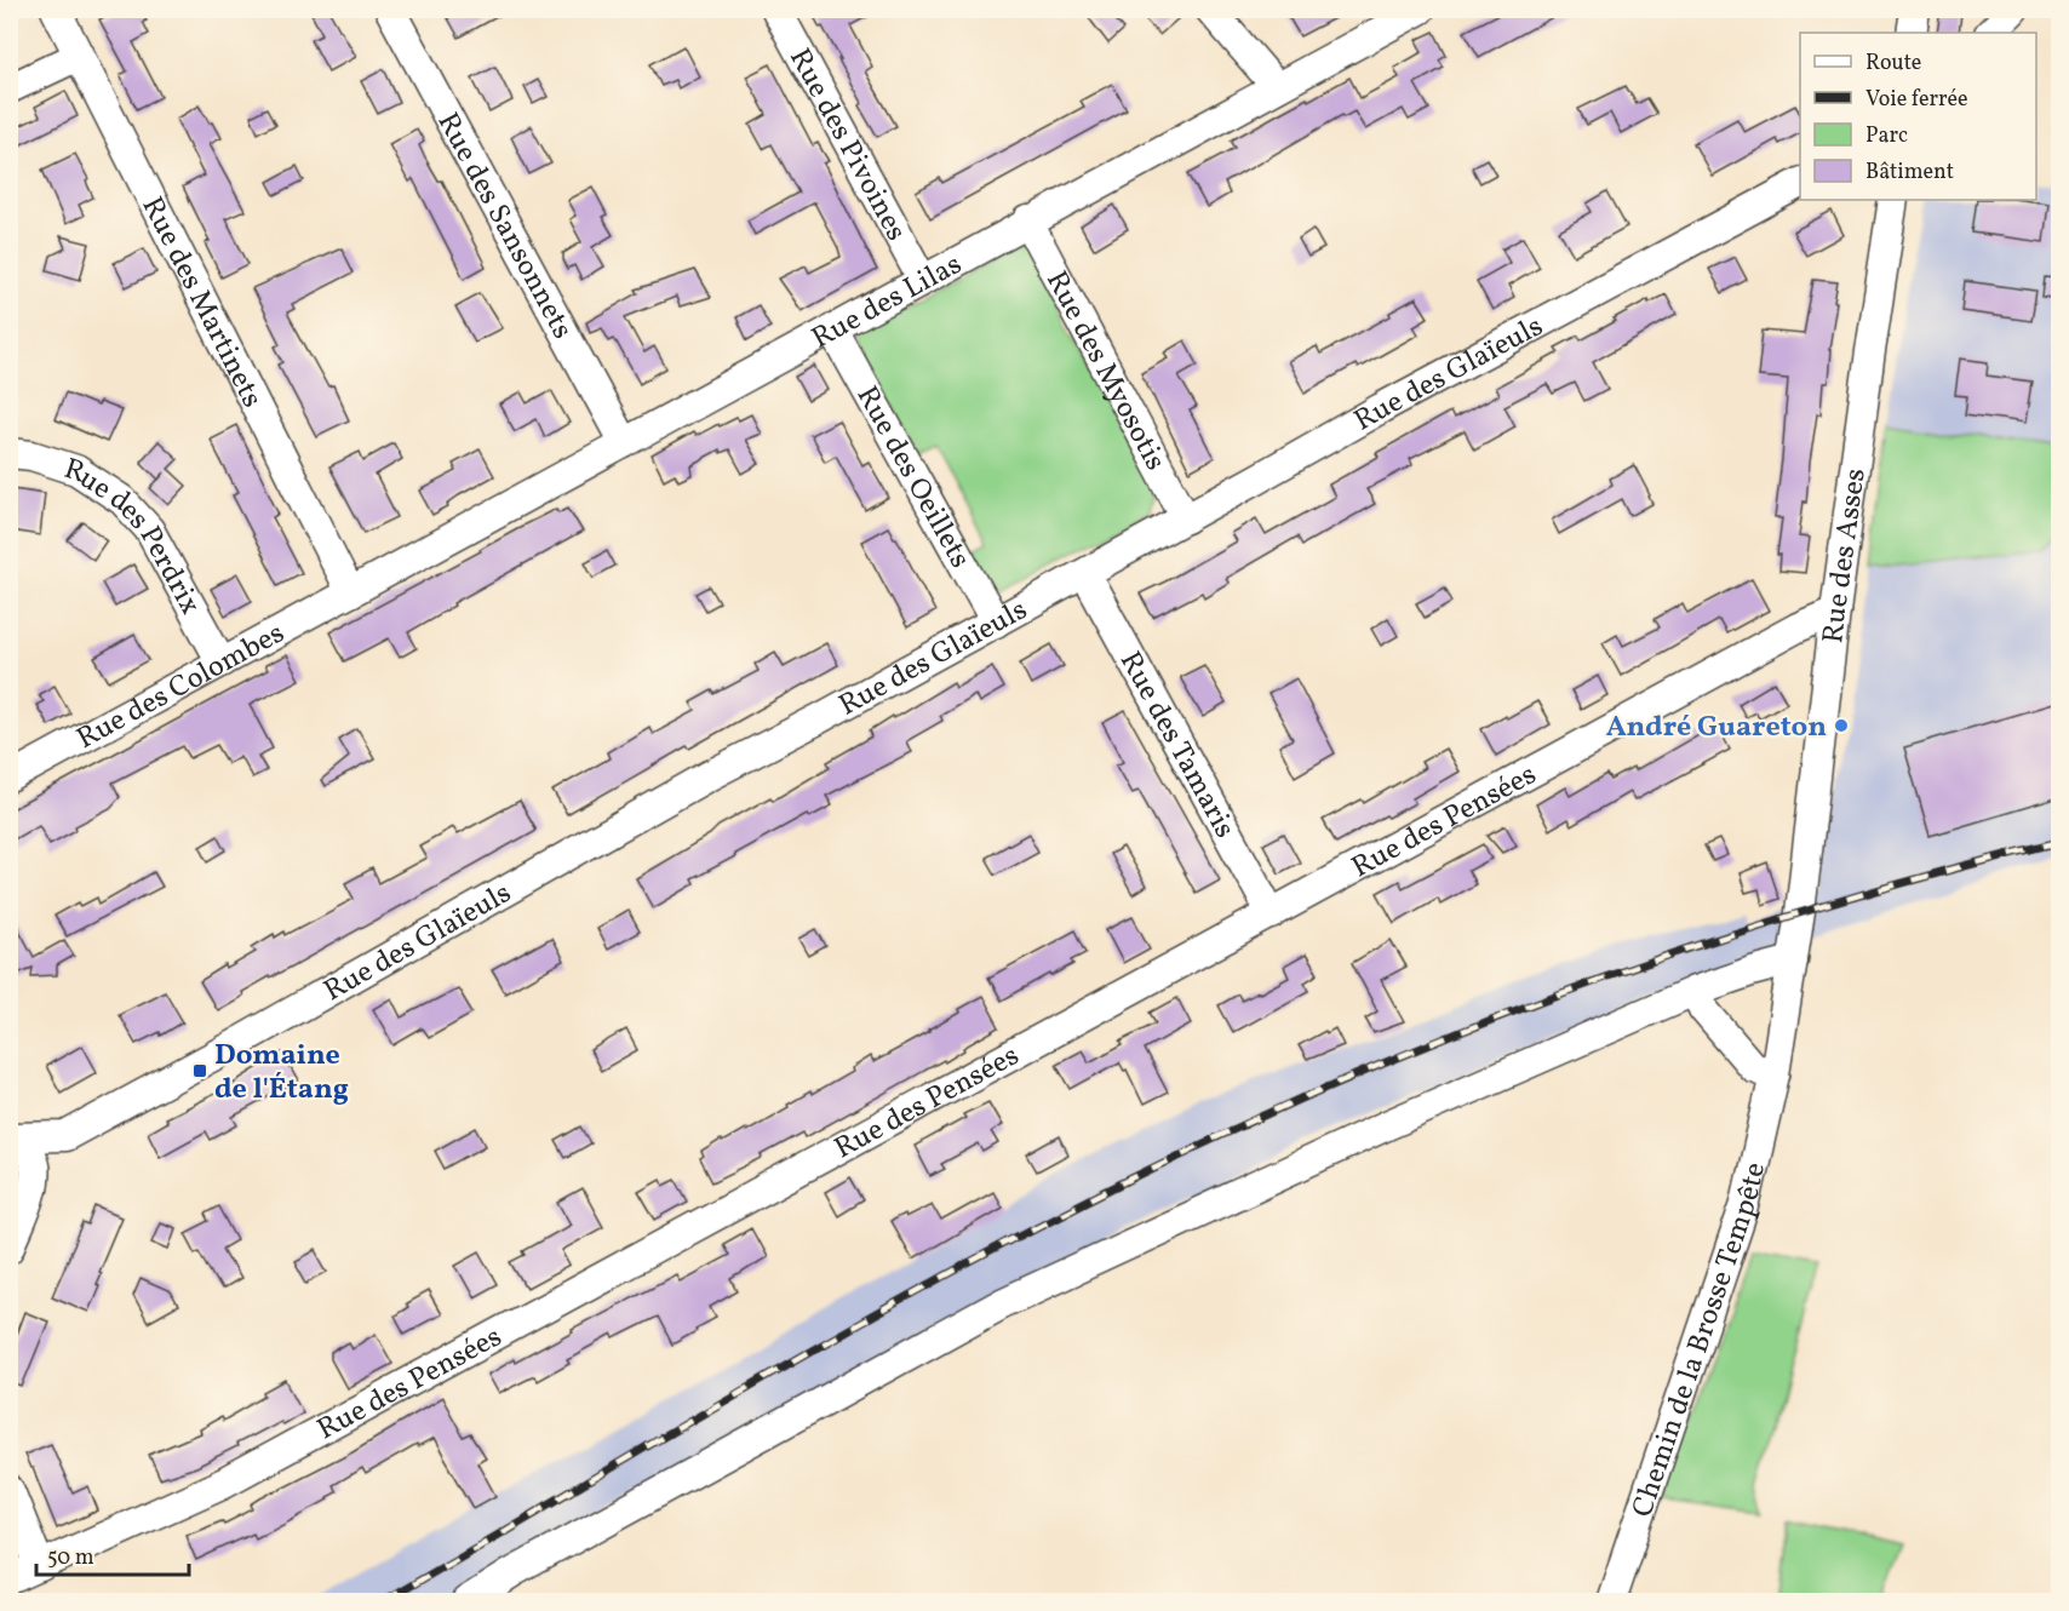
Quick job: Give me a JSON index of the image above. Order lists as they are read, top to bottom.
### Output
{
  "streets": {
    "street": [
      "Rue des Pivoines",
      "Rue des Sansonnets",
      "Rue des Lilas",
      "Rue des Martinets",
      "Rue des Myosotis",
      "Rue des Glaïeuls",
      "Rue des Oeillets",
      "Rue des Perdrix",
      "Rue des Asses",
      "Rue des Colombes",
      "Rue des Tamaris",
      "Rue des Pensées",
      "Chemin de la Brosse Tempête"
    ]
  },
  "crossings": [
    ["Rue des Pivoines", "Rue des Lilas"],
    ["Rue des Sansonnets", "Rue des Lilas"],
    ["Rue des Lilas", "Rue des Martinets"],
    ["Rue des Lilas", "Rue des Myosotis"],
    ["Rue des Lilas", "Rue des Oeillets"],
    ["Rue des Lilas", "Rue des Colombes"],
    ["Rue des Martinets", "Rue des Colombes"],
    ["Rue des Myosotis", "Rue des Glaïeuls"],
    ["Rue des Glaïeuls", "Rue des Oeillets"],
    ["Rue des Glaïeuls", "Rue des Tamaris"],
    ["Rue des Perdrix", "Rue des Colombes"],
    ["Rue des Asses", "Rue des Pensées"],
    ["Rue des Asses", "Chemin de la Brosse Tempête"],
    ["Rue des Tamaris", "Rue des Pensées"]
  ],
  "places": {
    "other": ["André Guareton"],
    "transit": ["Domaine de l'Étang"]
  },
  "legend": [
    "Route",
    "Voie ferrée",
    "Parc",
    "Bâtiment"
  ],
  "scale_bar": "50 m"
}
